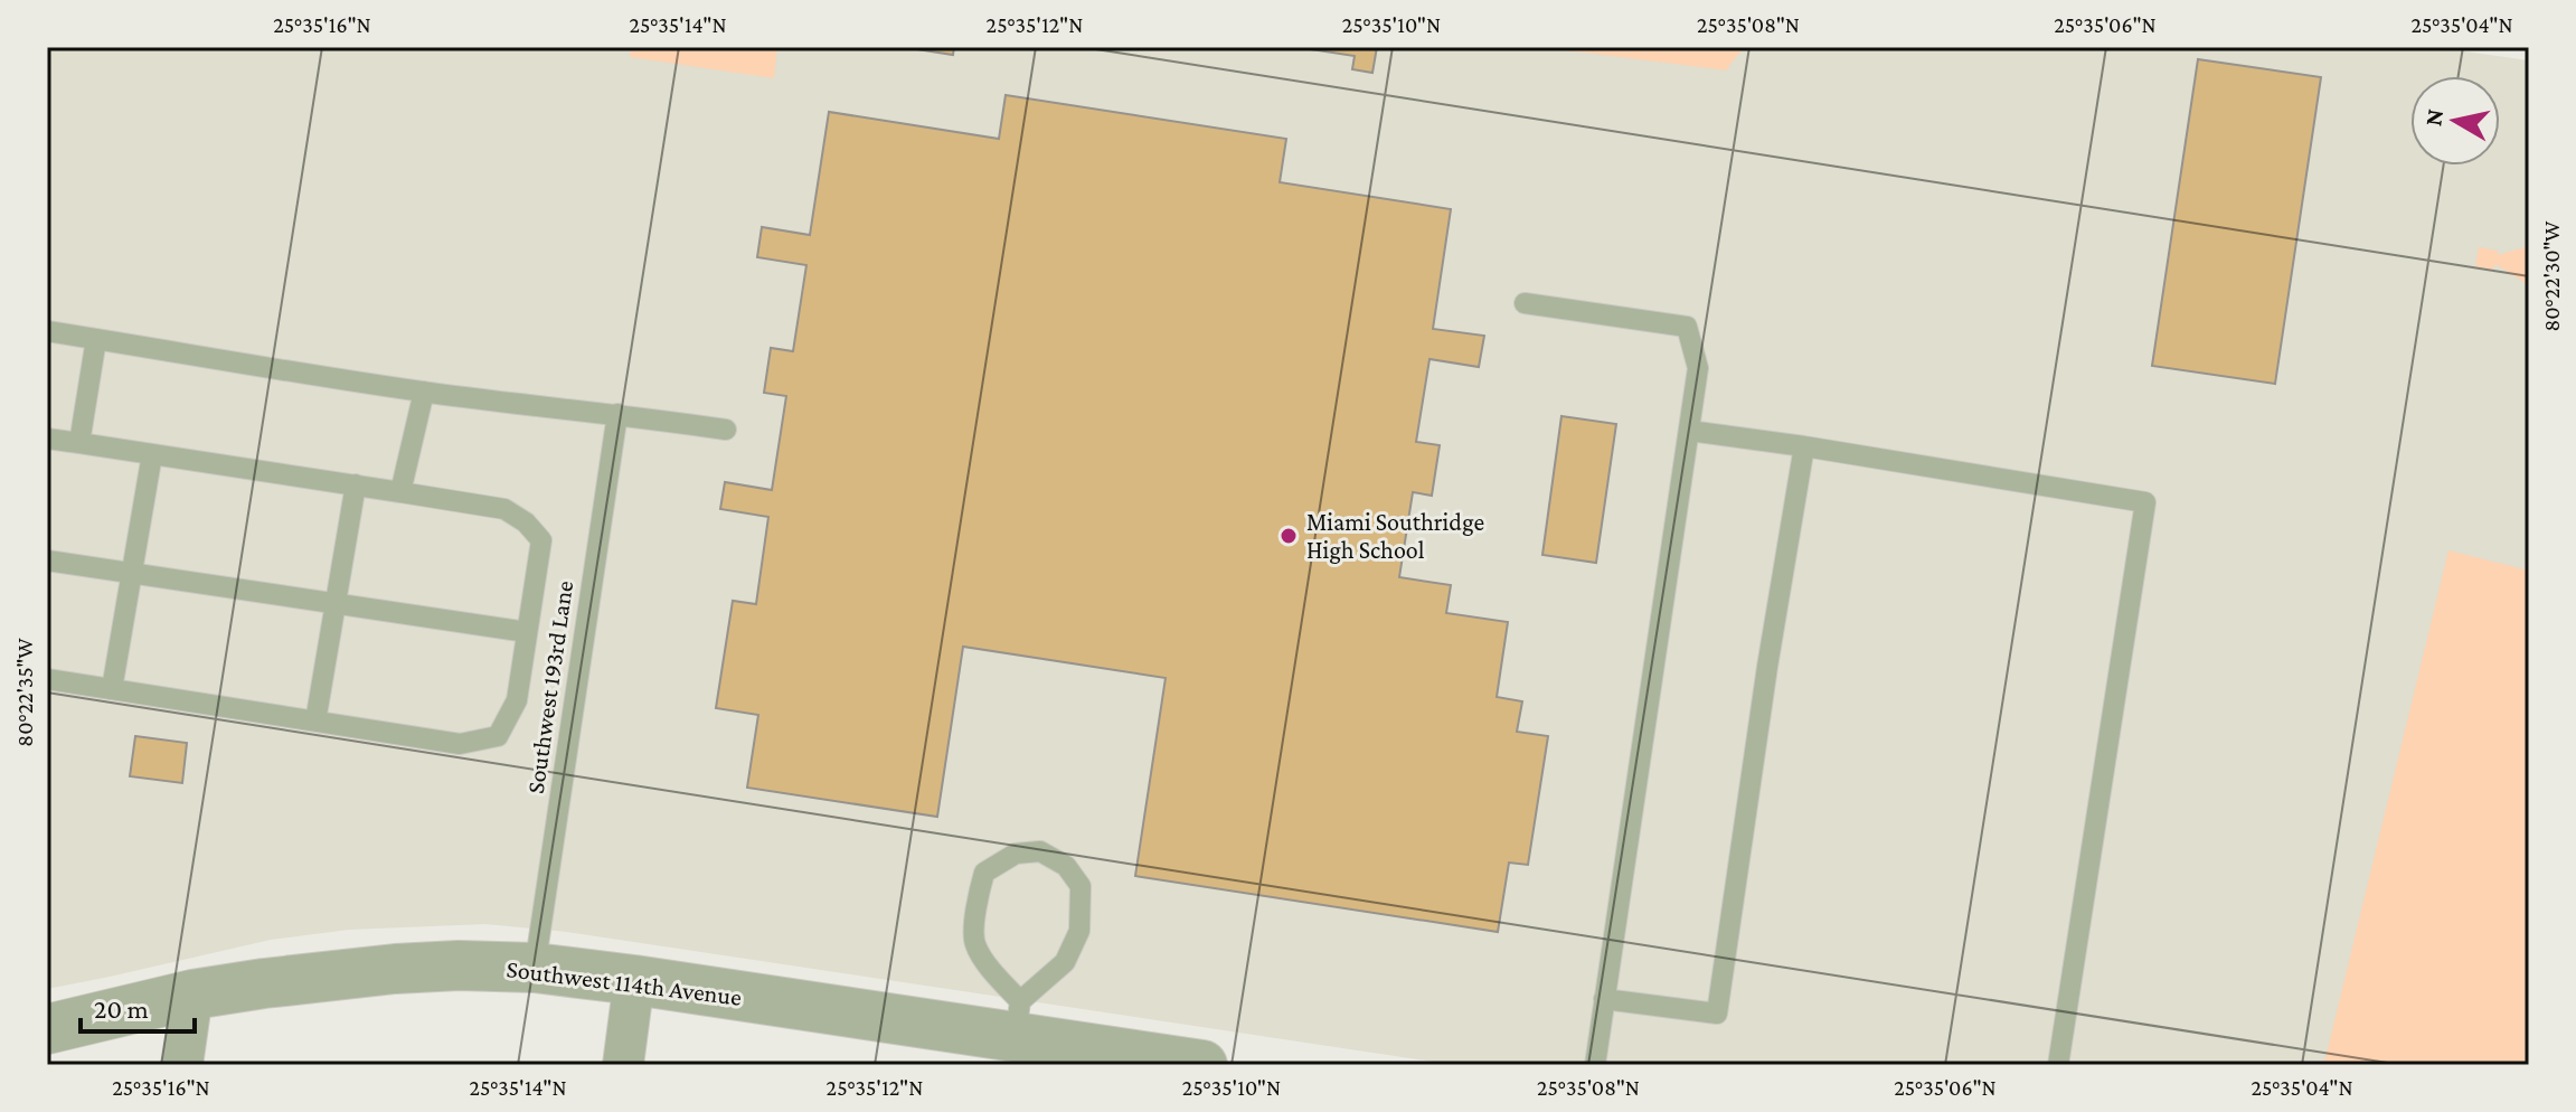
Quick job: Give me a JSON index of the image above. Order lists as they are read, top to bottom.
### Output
{
  "streets": {
    "street": ["Southwest 114th Avenue"],
    "lane": ["Southwest 193rd Lane"]
  },
  "crossings": [
    ["Southwest 193rd Lane", "Southwest 114th Avenue"]
  ],
  "places": ["Miami Southridge High School"],
  "scale_bar": "20 m",
  "north": "left",
  "coordinates": [
    "25°35'16\"N",
    "25°35'14\"N",
    "25°35'12\"N",
    "25°35'10\"N",
    "25°35'08\"N",
    "25°35'06\"N",
    "25°35'04\"N",
    "80°22'30\"W",
    "80°22'35\"W"
  ]
}
